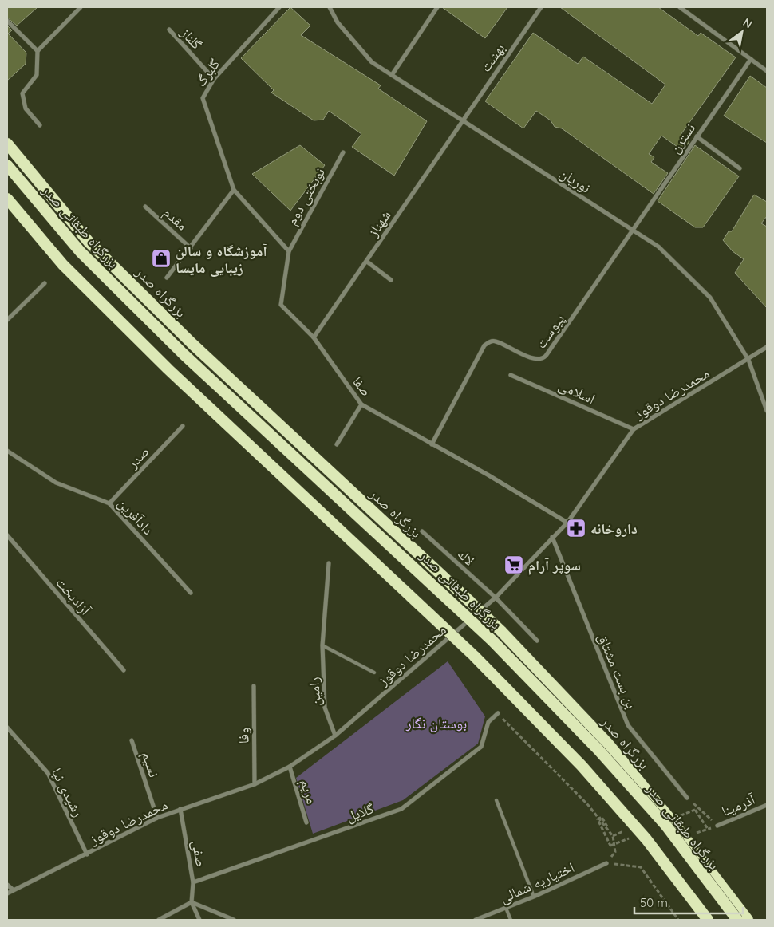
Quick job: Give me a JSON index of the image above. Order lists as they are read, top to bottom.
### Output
{
  "streets": {
    "highway": ["بزرگراه طبقاتی صدر", "بزرگراه صدر"],
    "street": [
      "گلناز",
      "بهشت",
      "گلبرگ",
      "نسترن",
      "نوریان",
      "نوبختی دوم",
      "مقدم",
      "شهناز",
      "پیوست",
      "صفا",
      "اسلامی",
      "محمدرضا دوقوز",
      "صدر",
      "دادآفرین",
      "لاله",
      "آزادبخت",
      "بن بست مشتاق",
      "رامین",
      "وفا",
      "نسیم",
      "مریم",
      "رشیدی نیا",
      "آذرمینا",
      "گلایل",
      "صفی",
      "اختیاریه شمالی"
    ]
  },
  "crossings": [
    ["گلناز", "گلبرگ"],
    ["بهشت", "نوریان"],
    ["بهشت", "شهناز"],
    ["نسترن", "نوریان"],
    ["نسترن", "پیوست"],
    ["نوریان", "شهناز"],
    ["نوریان", "پیوست"],
    ["نوریان", "محمدرضا دوقوز"],
    ["نوبختی دوم", "صفا"],
    ["شهناز", "صفا"],
    ["پیوست", "صفا"],
    ["صفا", "محمدرضا دوقوز"],
    ["اسلامی", "محمدرضا دوقوز"],
    ["محمدرضا دوقوز", "لاله"],
    ["محمدرضا دوقوز", "بن بست مشتاق"],
    ["محمدرضا دوقوز", "رامین"],
    ["محمدرضا دوقوز", "وفا"],
    ["محمدرضا دوقوز", "نسیم"],
    ["محمدرضا دوقوز", "مریم"],
    ["محمدرضا دوقوز", "رشیدی نیا"],
    ["محمدرضا دوقوز", "صفی"],
    ["صدر", "دادآفرین"],
    ["گلایل", "صفی"]
  ],
  "parks": ["بوستان نگار"],
  "places": {
    "shop": ["آموزشگاه و سالن زیبایی مایسا"],
    "pharmacy": ["داروخانه"],
    "supermarket": ["سوپر آرام"]
  },
  "scale_bar": "50 m",
  "north": "top right"
}
